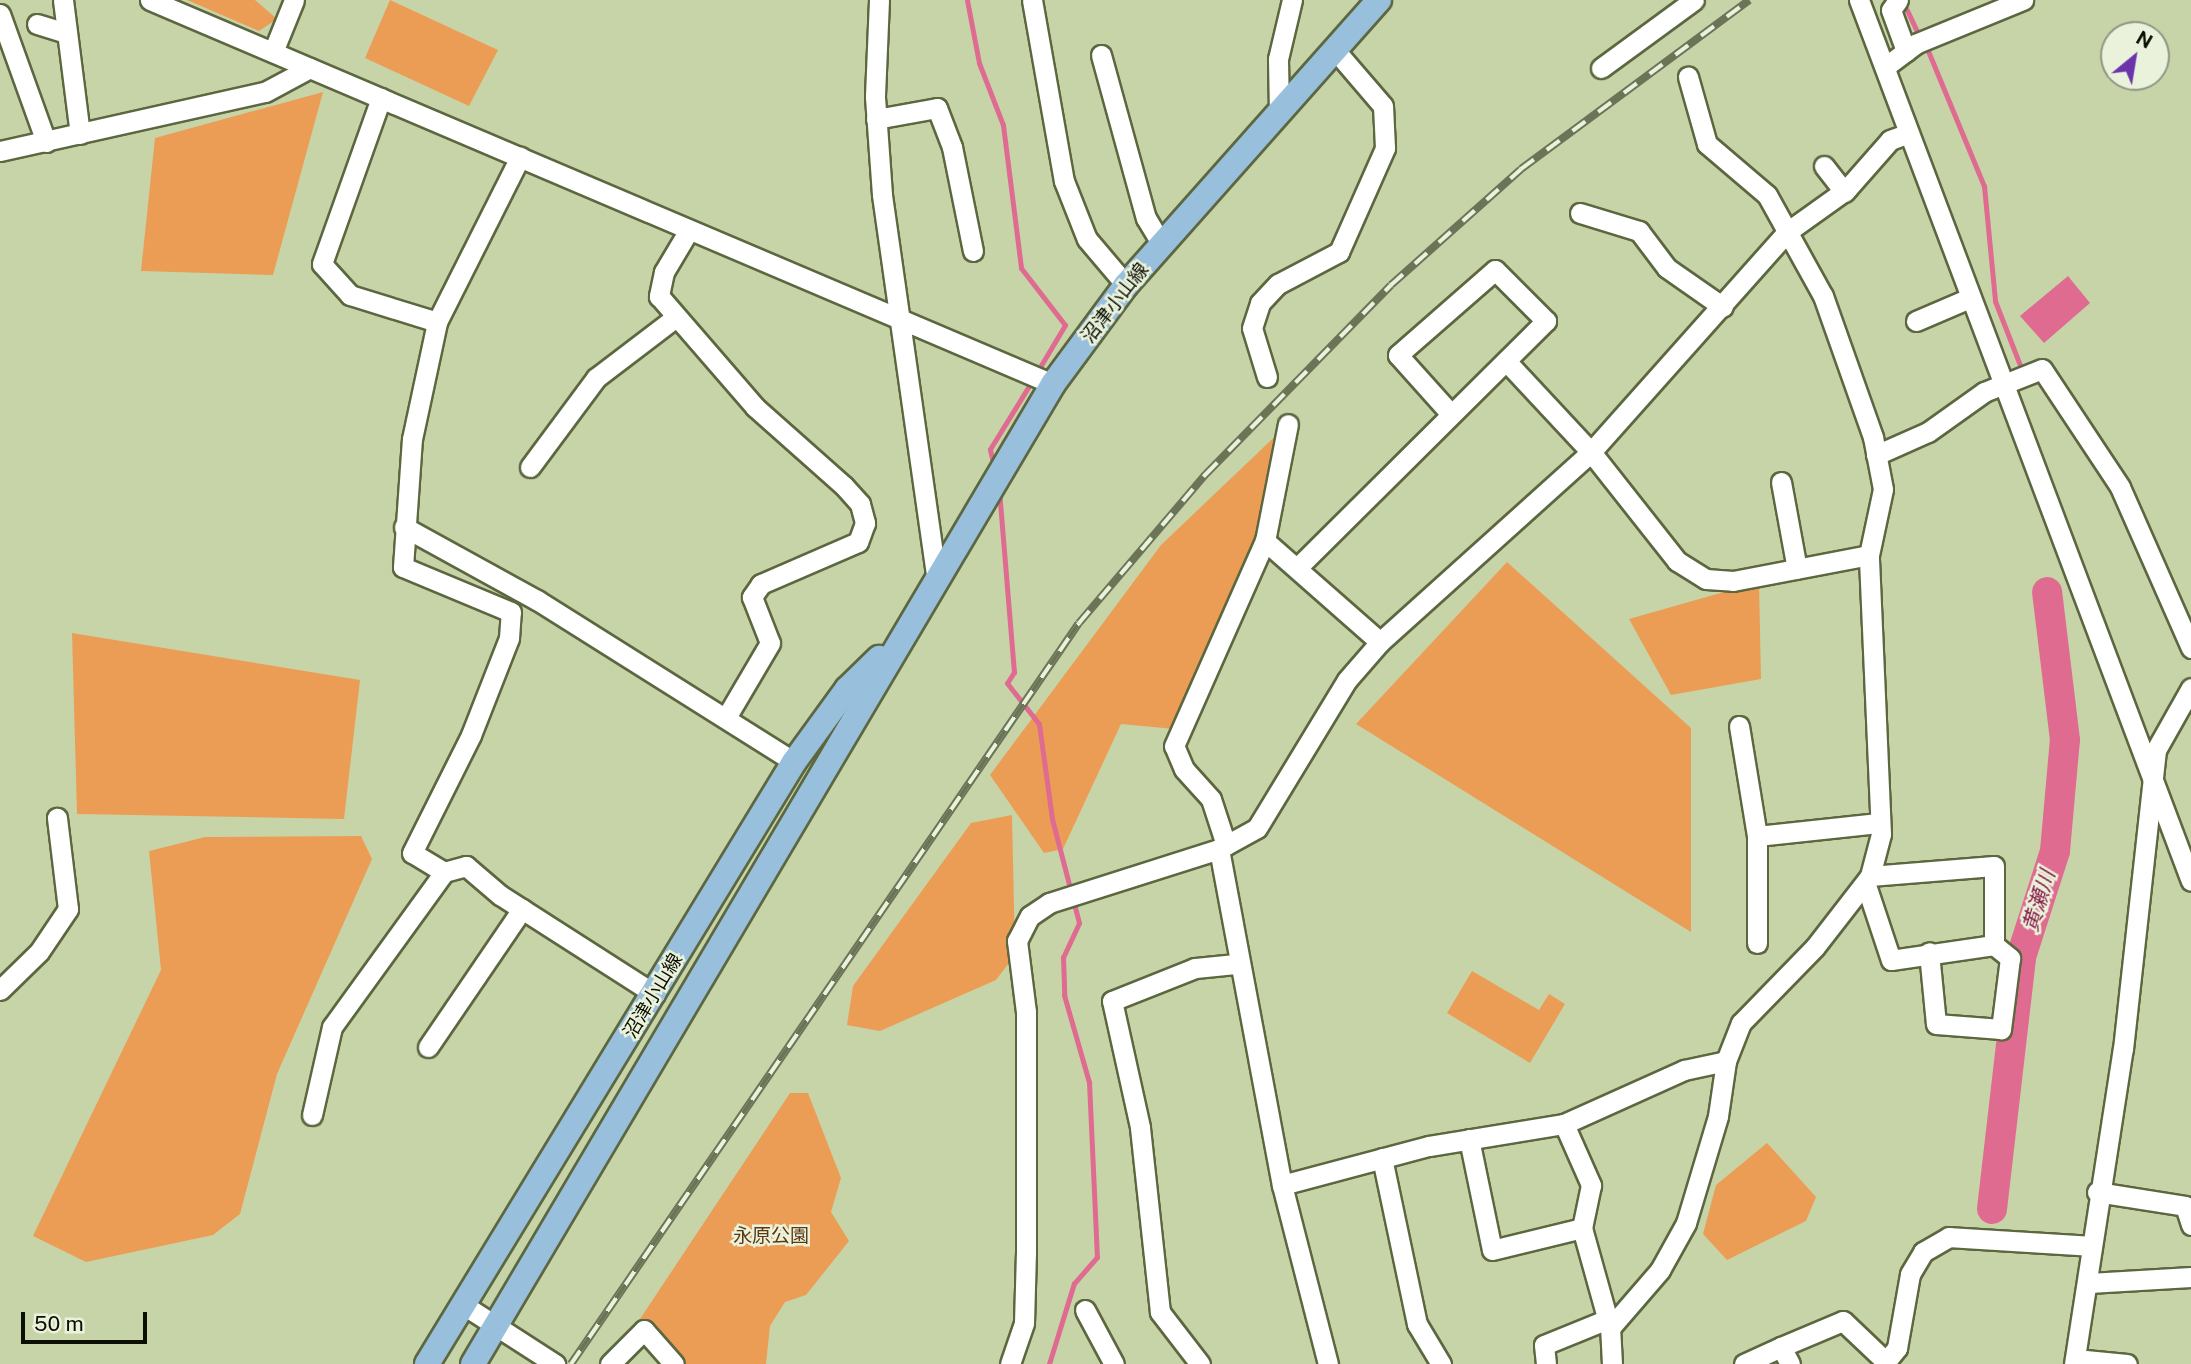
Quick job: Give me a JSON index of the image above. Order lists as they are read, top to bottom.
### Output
{
  "streets": {
    "main road": ["沼津小山線"]
  },
  "water": ["黄瀬川"],
  "parks": ["永原公園"],
  "scale_bar": "50 m",
  "north": "top right"
}
